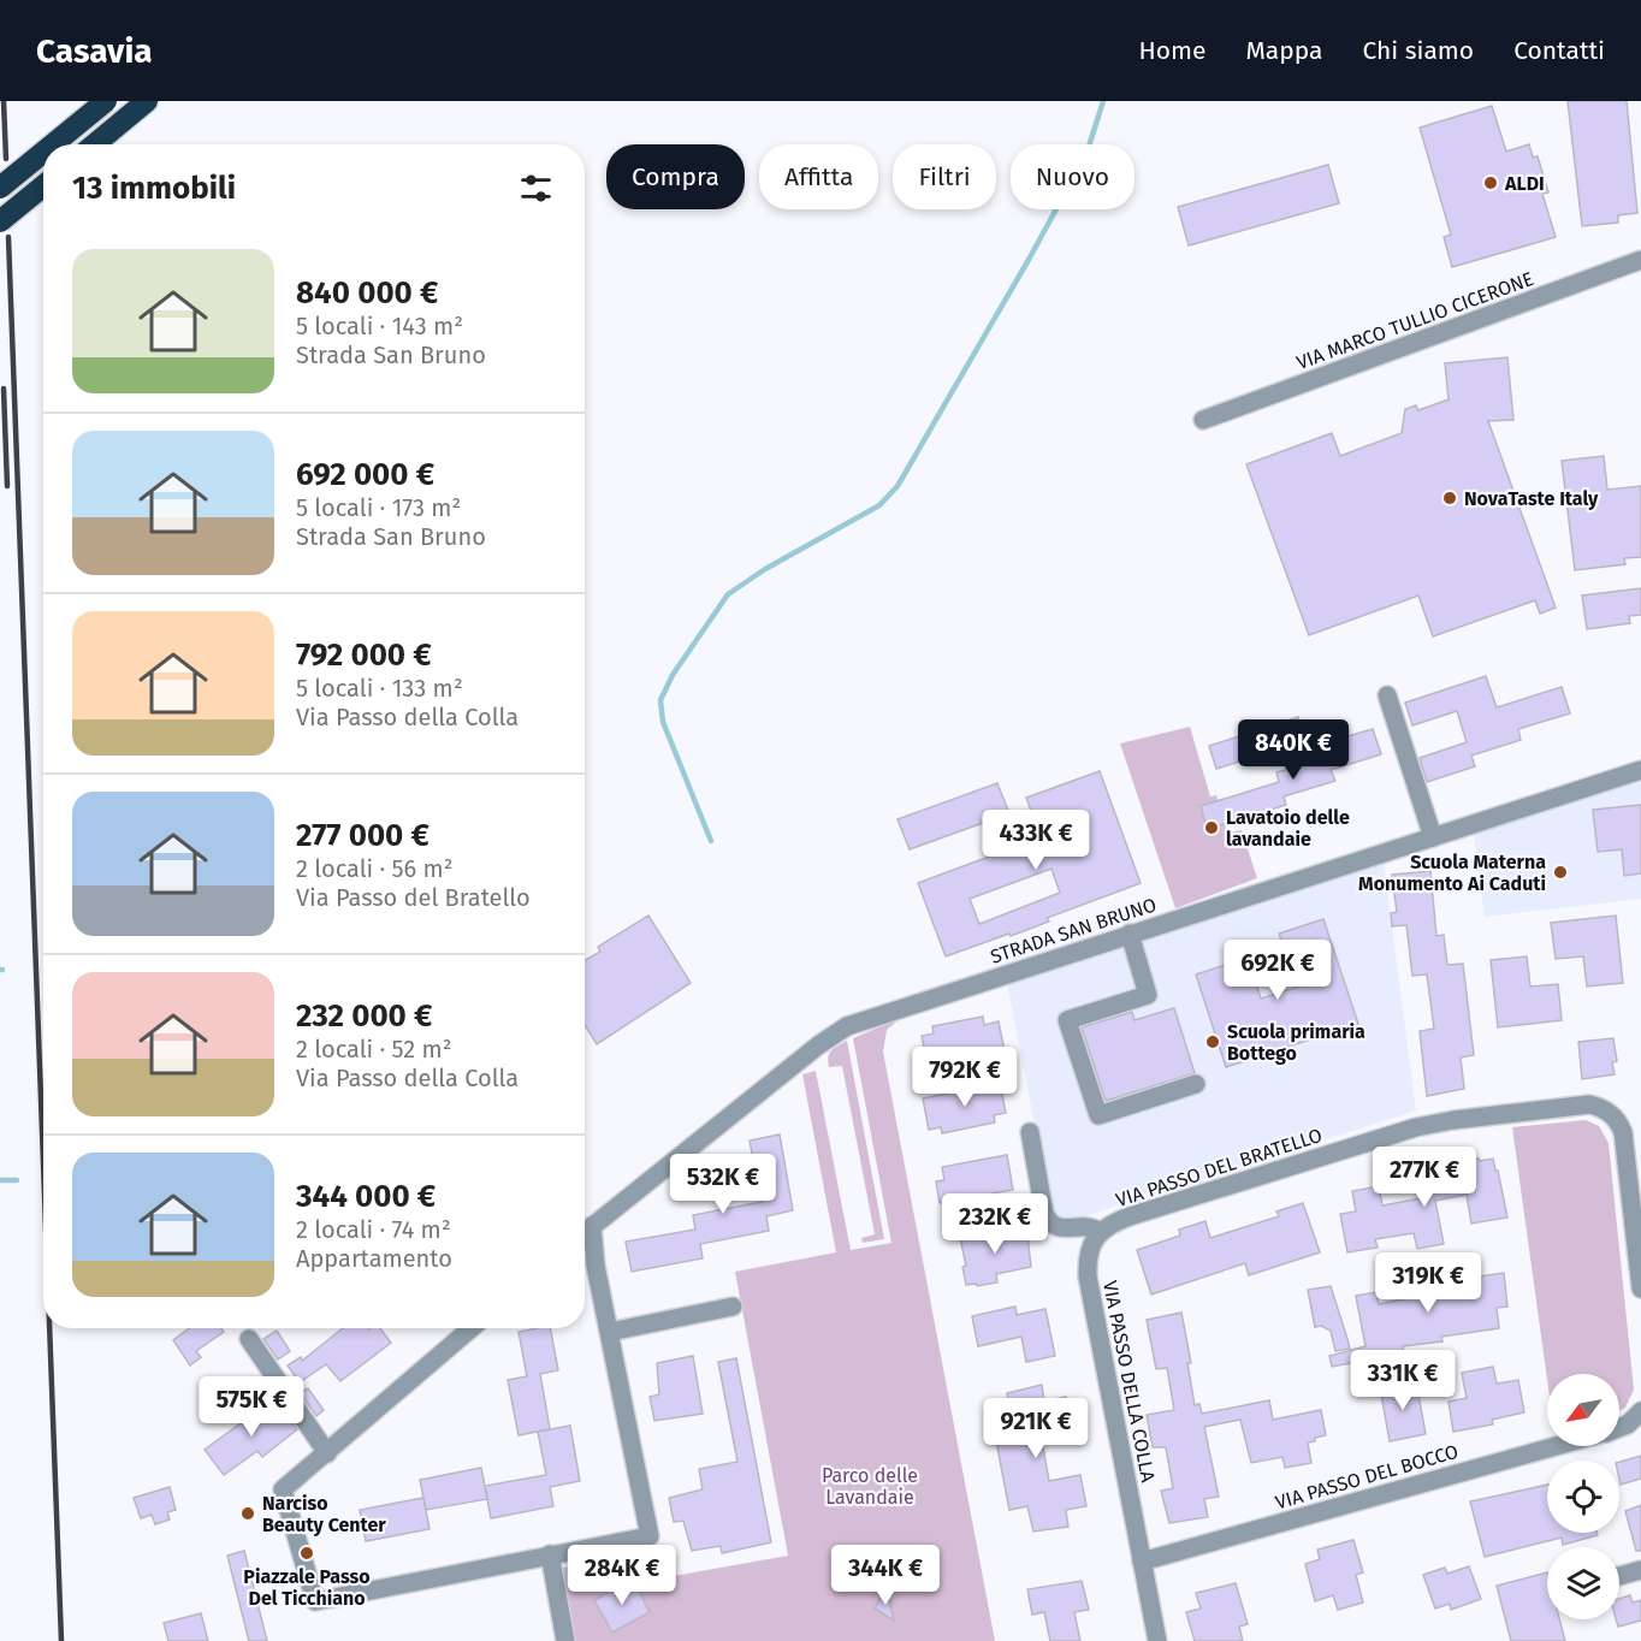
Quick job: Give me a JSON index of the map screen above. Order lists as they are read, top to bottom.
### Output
{
  "streets": {
    "street": [
      "VIA MARCO TULLIO CICERONE",
      "STRADA SAN BRUNO",
      "VIA PASSO DEL BRATELLO",
      "VIA PASSO DELLA COLLA",
      "VIA PASSO DEL BOCCO"
    ]
  },
  "crossings": [
    ["VIA PASSO DEL BRATELLO", "VIA PASSO DELLA COLLA"],
    ["VIA PASSO DELLA COLLA", "VIA PASSO DEL BOCCO"]
  ],
  "parks": ["Parco delle Lavandaie"],
  "places": [
    "ALDI",
    "NovaTaste Italy",
    "Lavatoio delle lavandaie",
    "Scuola Materna Monumento Ai Caduti",
    "Scuola primaria Bottego",
    "Narciso Beauty Center",
    "Piazzale Passo Del Ticchiano"
  ],
  "north": "bottom left",
  "page": {
    "header": "Casavia",
    "nav": [
      "Home",
      "Mappa",
      "Chi siamo",
      "Contatti"
    ],
    "chip": [
      "Compra",
      "Affitta",
      "Filtri",
      "Nuovo"
    ],
    "heading": "13 immobili",
    "list": [
      {
        "name": "840 000 €",
        "note": "5 locali · 143 m² · Strada San Bruno"
      },
      {
        "name": "692 000 €",
        "note": "5 locali · 173 m² · Strada San Bruno"
      },
      {
        "name": "792 000 €",
        "note": "5 locali · 133 m² · Via Passo della Colla"
      },
      {
        "name": "277 000 €",
        "note": "2 locali · 56 m² · Via Passo del Bratello"
      },
      {
        "name": "232 000 €",
        "note": "2 locali · 52 m² · Via Passo della Colla"
      },
      {
        "name": "344 000 €",
        "note": "2 locali · 74 m² · Appartamento"
      }
    ],
    "price": [
      "840K €",
      "433K €",
      "692K €",
      "792K €",
      "277K €",
      "532K €",
      "232K €",
      "319K €",
      "331K €",
      "575K €",
      "921K €",
      "284K €",
      "344K €"
    ]
  }
}
